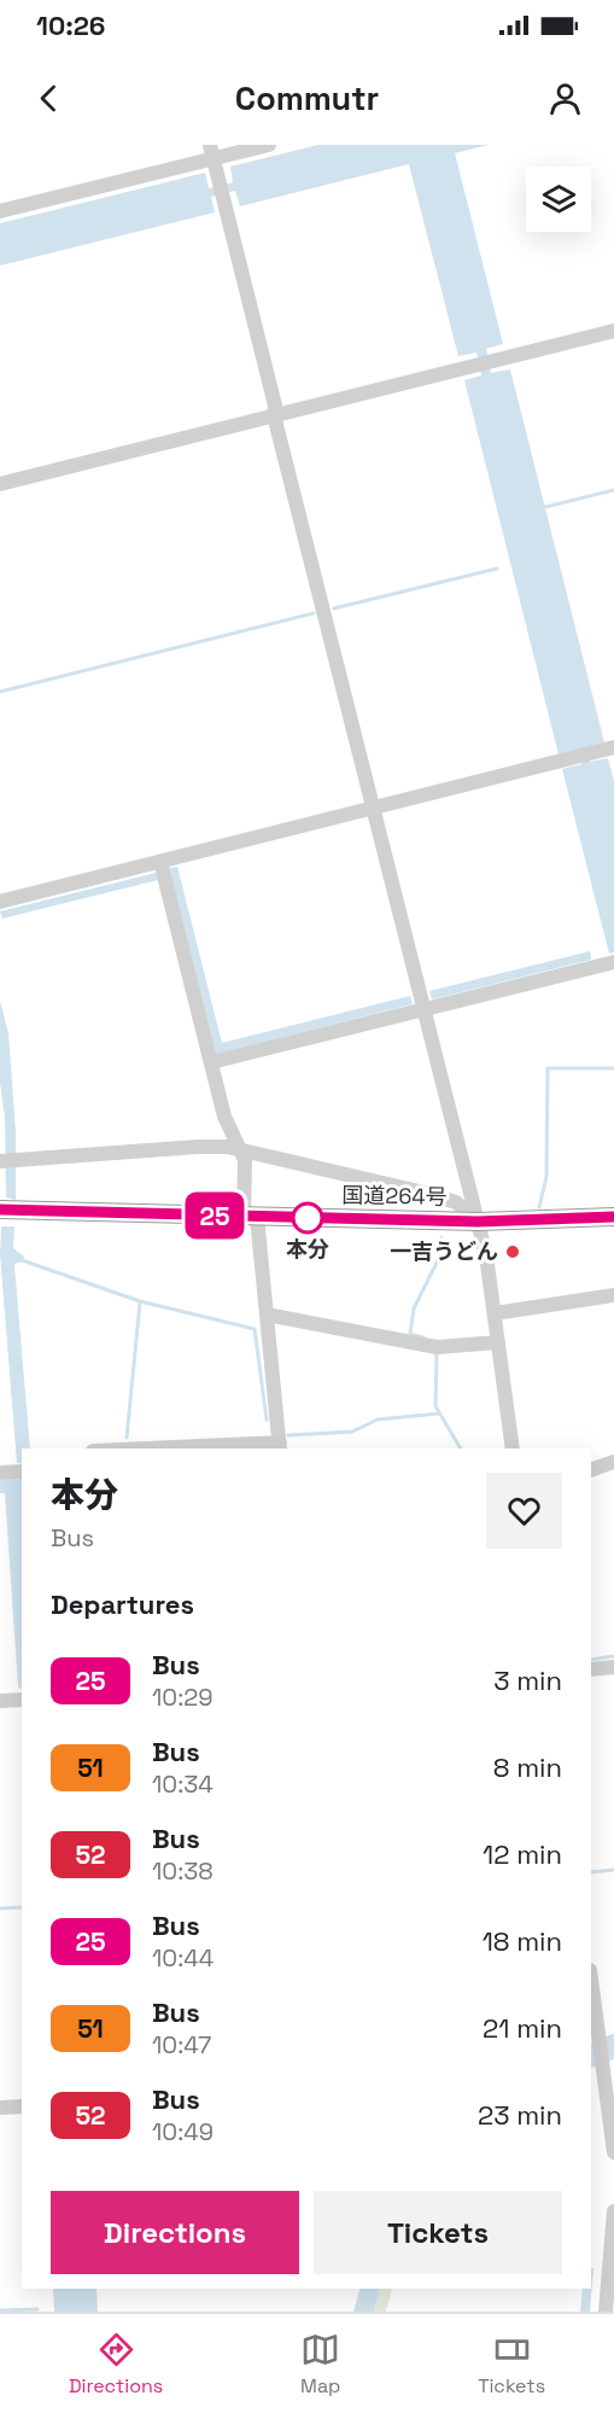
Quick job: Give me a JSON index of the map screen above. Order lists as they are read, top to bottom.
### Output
{
  "streets": {
    "highway": ["国道264号"]
  },
  "places": ["本分", "一吉うどん"],
  "lines": ["bus line 25"],
  "page": {
    "status": "10:26",
    "header": "Commutr",
    "on_map": "25",
    "heading": [
      ["本分", "Bus"],
      "Departures"
    ],
    "list": [
      {
        "mark": "25",
        "name": "Bus",
        "note": "10:29",
        "value": "3 min"
      },
      {
        "mark": "51",
        "name": "Bus",
        "note": "10:34",
        "value": "8 min"
      },
      {
        "mark": "52",
        "name": "Bus",
        "note": "10:38",
        "value": "12 min"
      },
      {
        "mark": "25",
        "name": "Bus",
        "note": "10:44",
        "value": "18 min"
      },
      {
        "mark": "51",
        "name": "Bus",
        "note": "10:47",
        "value": "21 min"
      },
      {
        "mark": "52",
        "name": "Bus",
        "note": "10:49",
        "value": "23 min"
      }
    ],
    "buttons": ["Directions", "Tickets"],
    "tabs": ["Directions", "Map", "Tickets"]
  }
}
